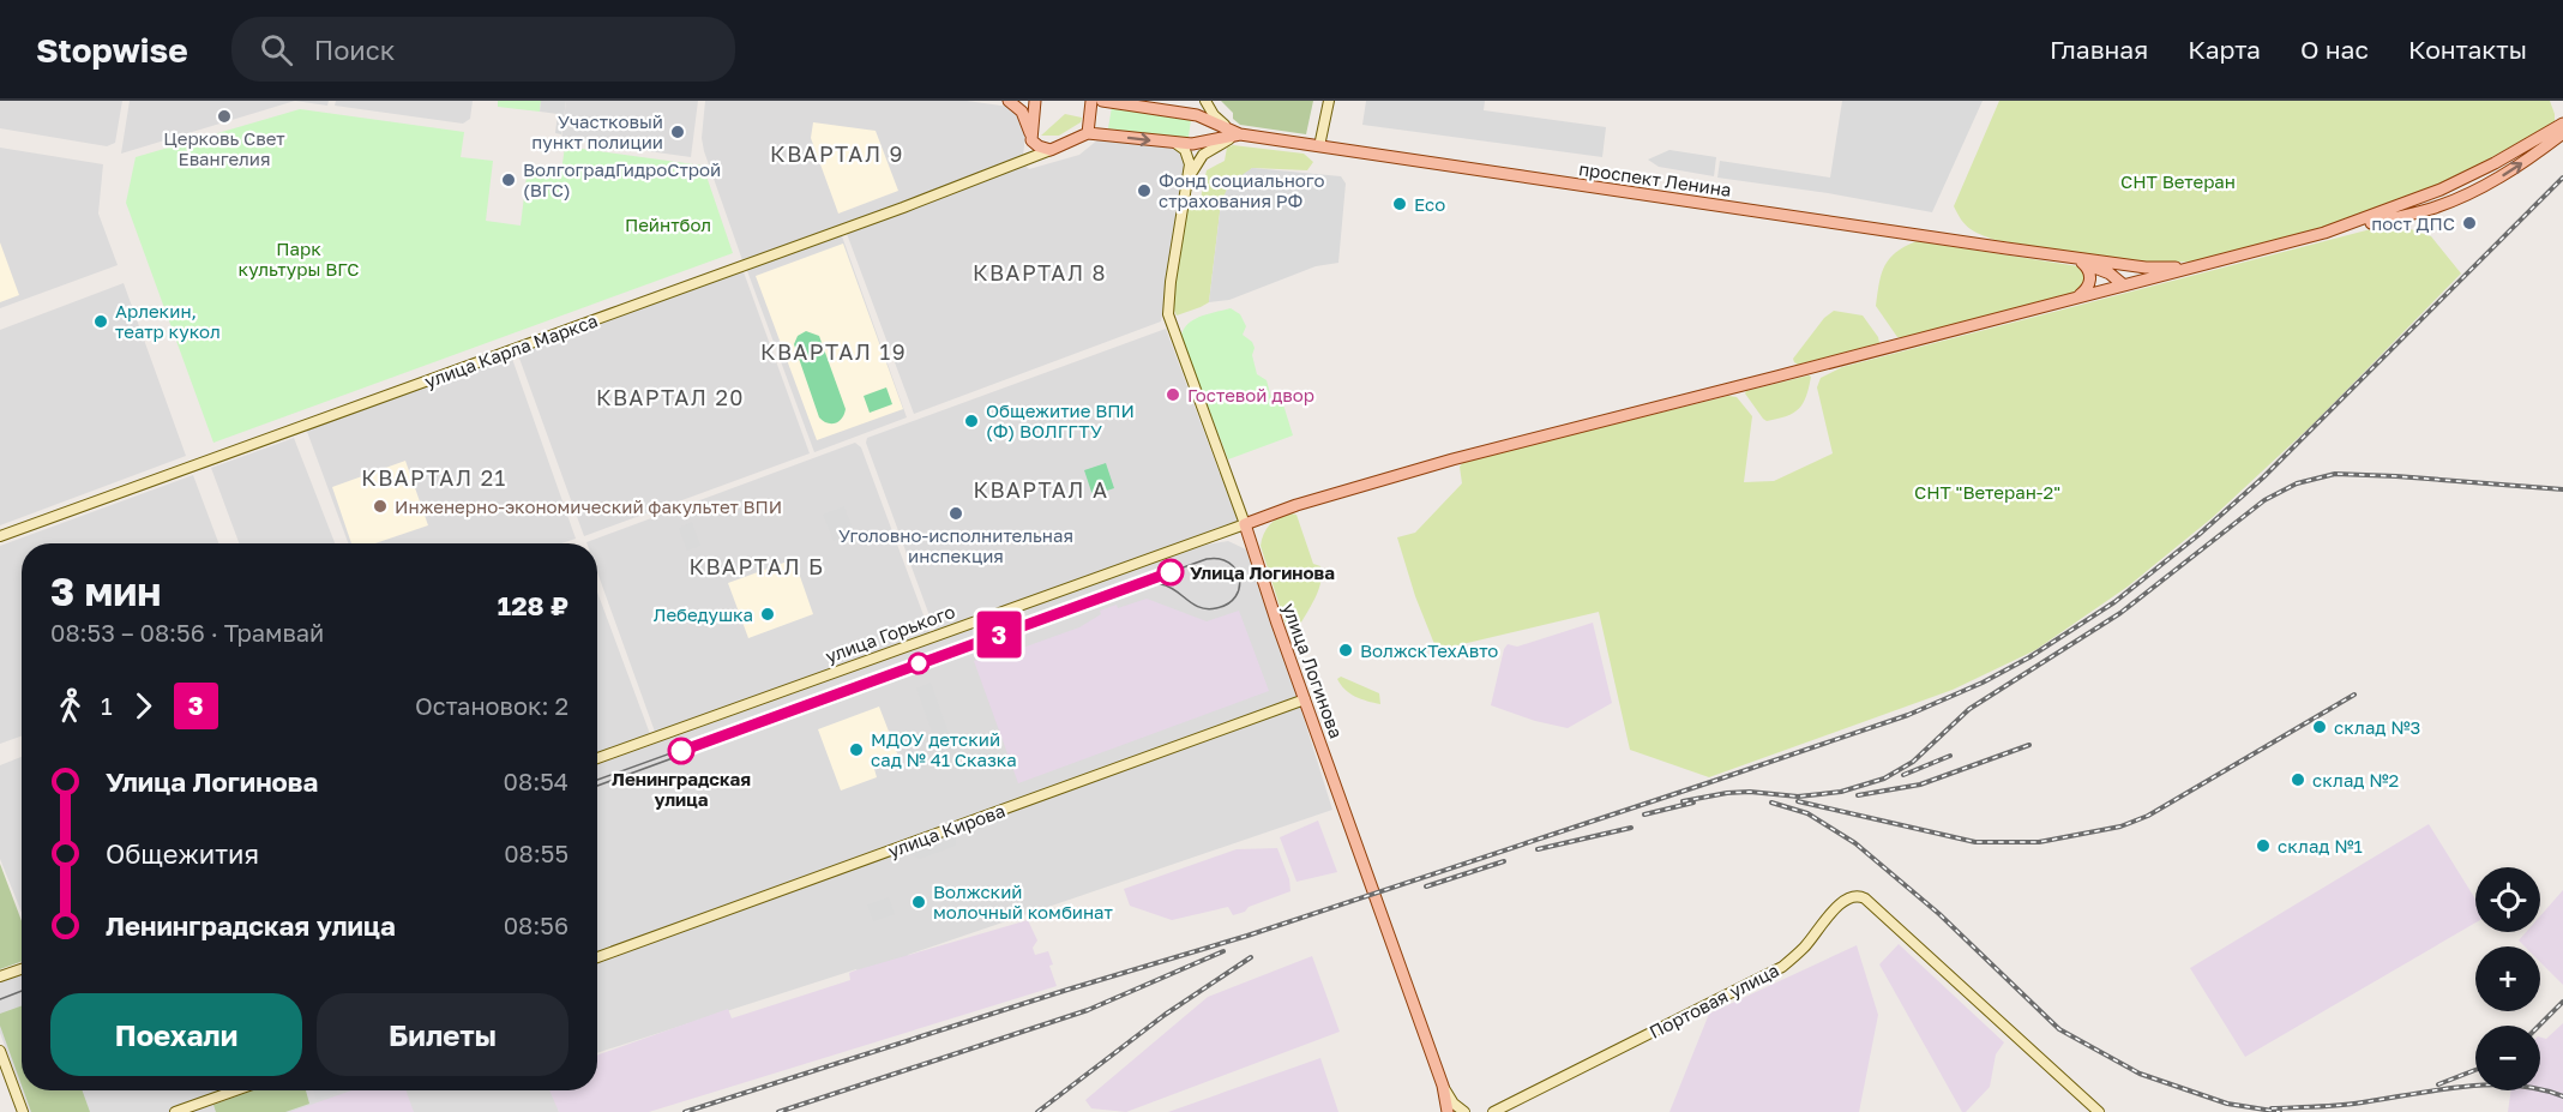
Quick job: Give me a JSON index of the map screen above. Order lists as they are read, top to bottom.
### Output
{
  "streets": {
    "main road": ["проспект Ленина", "улица Логинова"],
    "street": [
      "улица Карла Маркса",
      "улица Горького",
      "улица Кирова",
      "Портовая улица"
    ]
  },
  "crossings": [
    ["улица Горького", "улица Логинова"],
    ["улица Логинова", "улица Кирова"]
  ],
  "districts": [
    "КВАРТАЛ 9",
    "КВАРТАЛ 8",
    "КВАРТАЛ 19",
    "КВАРТАЛ 20",
    "КВАРТАЛ 21",
    "КВАРТАЛ А",
    "КВАРТАЛ Б"
  ],
  "parks": [
    "СНТ Ветеран",
    "Пейнтбол",
    "Парк культуры ВГС",
    "СНТ \"Ветеран-2\""
  ],
  "places": [
    "Церковь Свет Евангелия",
    "Участковый пункт полиции",
    "ВолгоградГидроСтрой (ВГС)",
    "Фонд социального страхования РФ",
    "Eco",
    "пост ДПС",
    "Арлекин, театр кукол",
    "Гостевой двор",
    "Общежитие ВПИ (Ф) ВОЛГГТУ",
    "Инженерно-экономический факультет ВПИ",
    "Уголовно-исполнительная инспекция",
    "Улица Логинова",
    "Лебедушка",
    "ВолжскТехАвто",
    "склад №3",
    "МДОУ детский сад № 41 Сказка",
    "Ленинградская улица",
    "склад №2",
    "склад №1",
    "Волжский молочный комбинат"
  ],
  "lines": ["tram line 3"],
  "page": {
    "header": "Stopwise",
    "search": "Поиск",
    "nav": [
      "Главная",
      "Карта",
      "О нас",
      "Контакты"
    ],
    "on_map": "3",
    "heading": ["3 мин", "08:53 – 08:56 · Трамвай", "128 ₽"],
    "legs": ["1", "3", "Остановок: 2"],
    "list": [
      {
        "name": "Улица Логинова",
        "value": "08:54"
      },
      {
        "name": "Общежития",
        "value": "08:55"
      },
      {
        "name": "Ленинградская улица",
        "value": "08:56"
      }
    ],
    "map_buttons": ["+", "−"],
    "buttons": ["Поехали", "Билеты"]
  }
}
